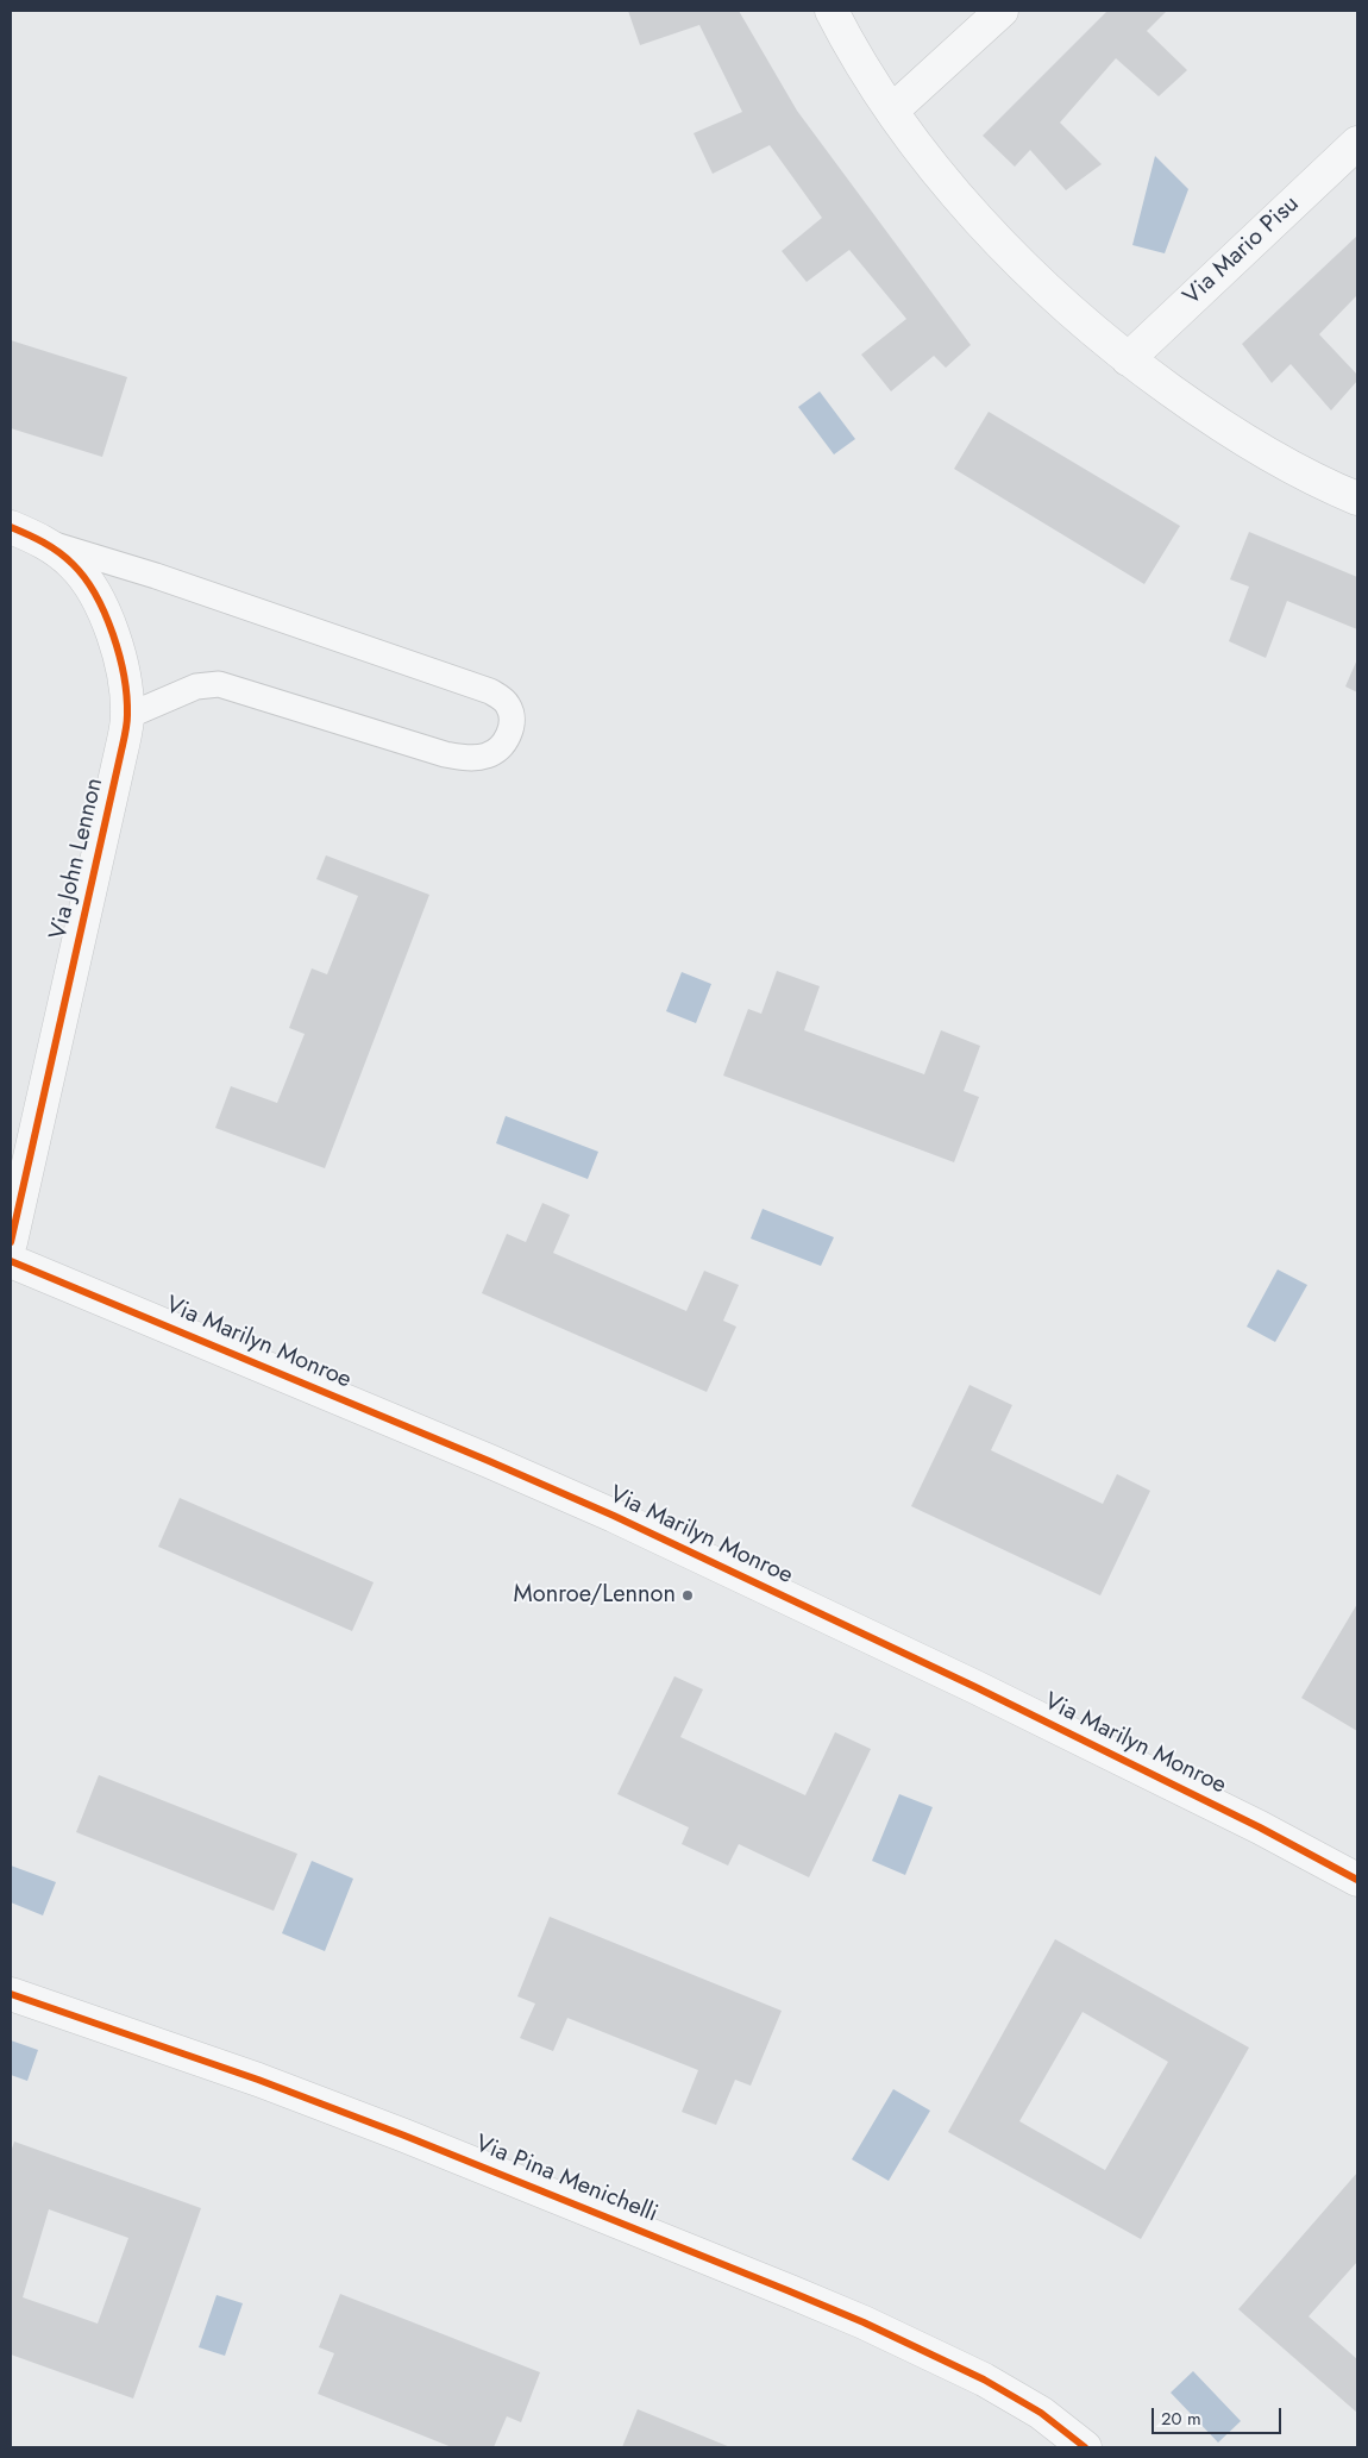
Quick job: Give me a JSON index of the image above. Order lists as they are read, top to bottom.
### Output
{
  "streets": {
    "street": [
      "Via Mario Pisu",
      "Via John Lennon",
      "Via Marilyn Monroe",
      "Via Pina Menichelli"
    ]
  },
  "places": ["Monroe/Lennon"],
  "scale_bar": "20 m"
}
